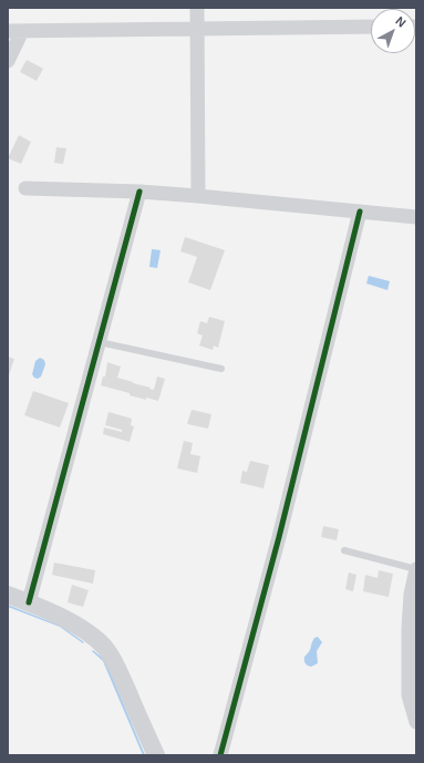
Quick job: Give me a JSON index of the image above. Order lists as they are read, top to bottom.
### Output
{
  "north": "top right"
}
